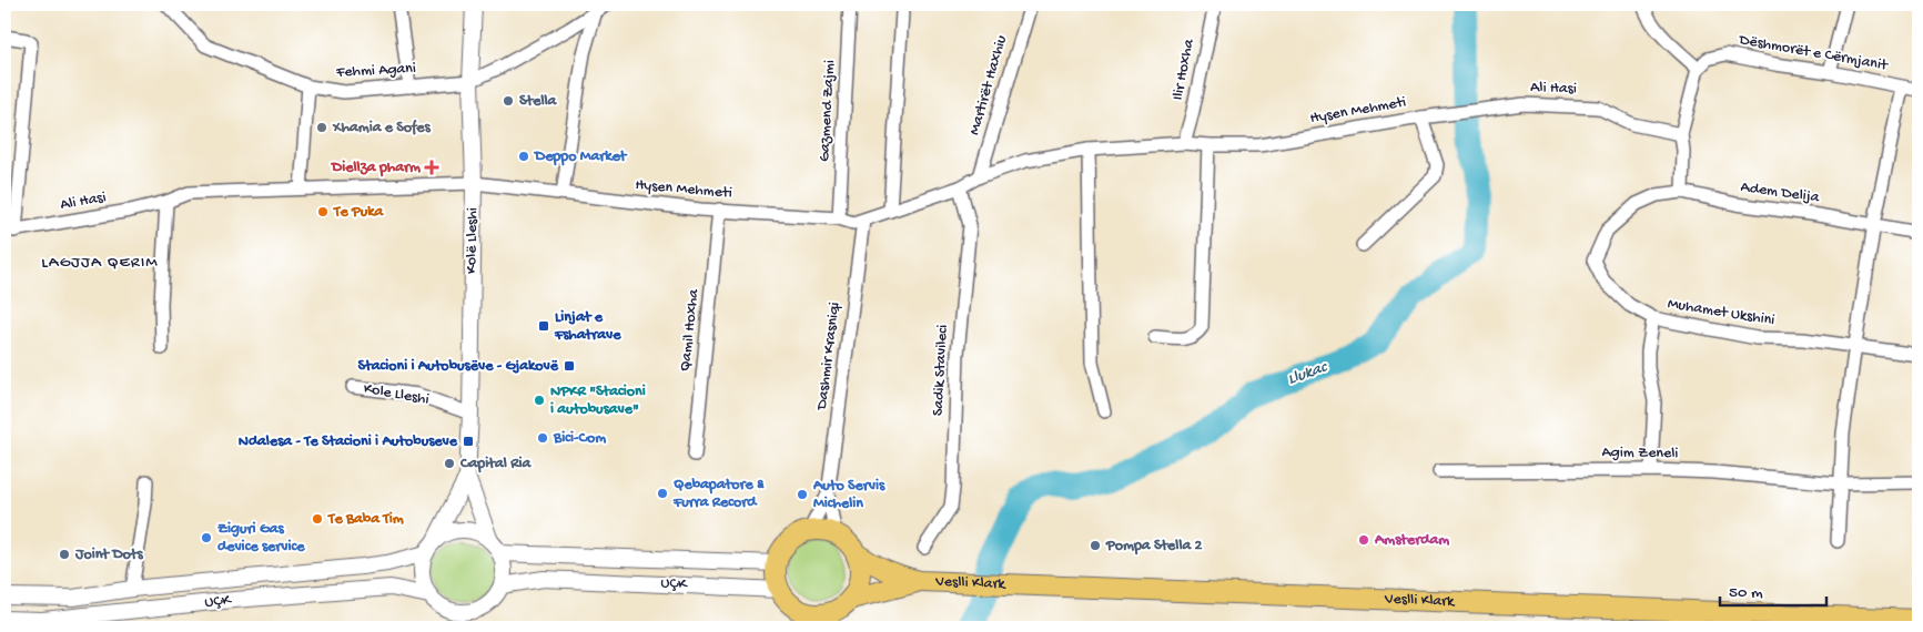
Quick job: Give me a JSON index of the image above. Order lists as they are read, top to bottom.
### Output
{
  "streets": {
    "main road": ["Veslli Klark"],
    "street": [
      "Dëshmorët e Cërmjanit",
      "Ilir Hoxha",
      "Fehmi Agani",
      "Martirët Haxhiu",
      "Ali Hasi",
      "Gazmend Zajmi",
      "Hysen Mehmeti",
      "Adem Delija",
      "Kolë Lleshi",
      "Muhamet Ukshini",
      "Qamil Hoxha",
      "Dashmir Krasniqi",
      "Sadik Stavileci",
      "Kole Lleshi",
      "Agim Zeneli",
      "UÇK"
    ]
  },
  "crossings": [
    ["Ilir Hoxha", "Hysen Mehmeti"],
    ["Fehmi Agani", "Hysen Mehmeti"],
    ["Fehmi Agani", "Kolë Lleshi"],
    ["Martirët Haxhiu", "Hysen Mehmeti"],
    ["Ali Hasi", "Hysen Mehmeti"],
    ["Ali Hasi", "Kolë Lleshi"],
    ["Gazmend Zajmi", "Hysen Mehmeti"],
    ["Hysen Mehmeti", "Kolë Lleshi"],
    ["Hysen Mehmeti", "Qamil Hoxha"],
    ["Hysen Mehmeti", "Dashmir Krasniqi"],
    ["Hysen Mehmeti", "Sadik Stavileci"],
    ["Adem Delija", "Muhamet Ukshini"],
    ["Kolë Lleshi", "Kole Lleshi"],
    ["Dashmir Krasniqi", "Veslli Klark"],
    ["Dashmir Krasniqi", "UÇK"],
    ["Veslli Klark", "UÇK"]
  ],
  "districts": ["LAGJJA QERIM"],
  "water": ["Llukac"],
  "places": {
    "other": [
      "Stella",
      "Xhamia e Sofes",
      "Deppo Market",
      "Te Puka",
      "NPKR \"Stacioni i autobusave\"",
      "Bici-Com",
      "Capital Ria",
      "Qebapatore & Furra Record",
      "Auto Servis Michelin",
      "Te Baba Tim",
      "Ziguri Gas device service",
      "Amsterdam",
      "Pompa Stella 2",
      "Joint Dots"
    ],
    "health": ["Diellza pharm"],
    "transit": ["Linjat e Fshatrave", "Stacioni i Autobusëve - Gjakovë", "Ndalesa - Te Stacioni i Autobuseve"]
  },
  "scale_bar": "50 m"
}
